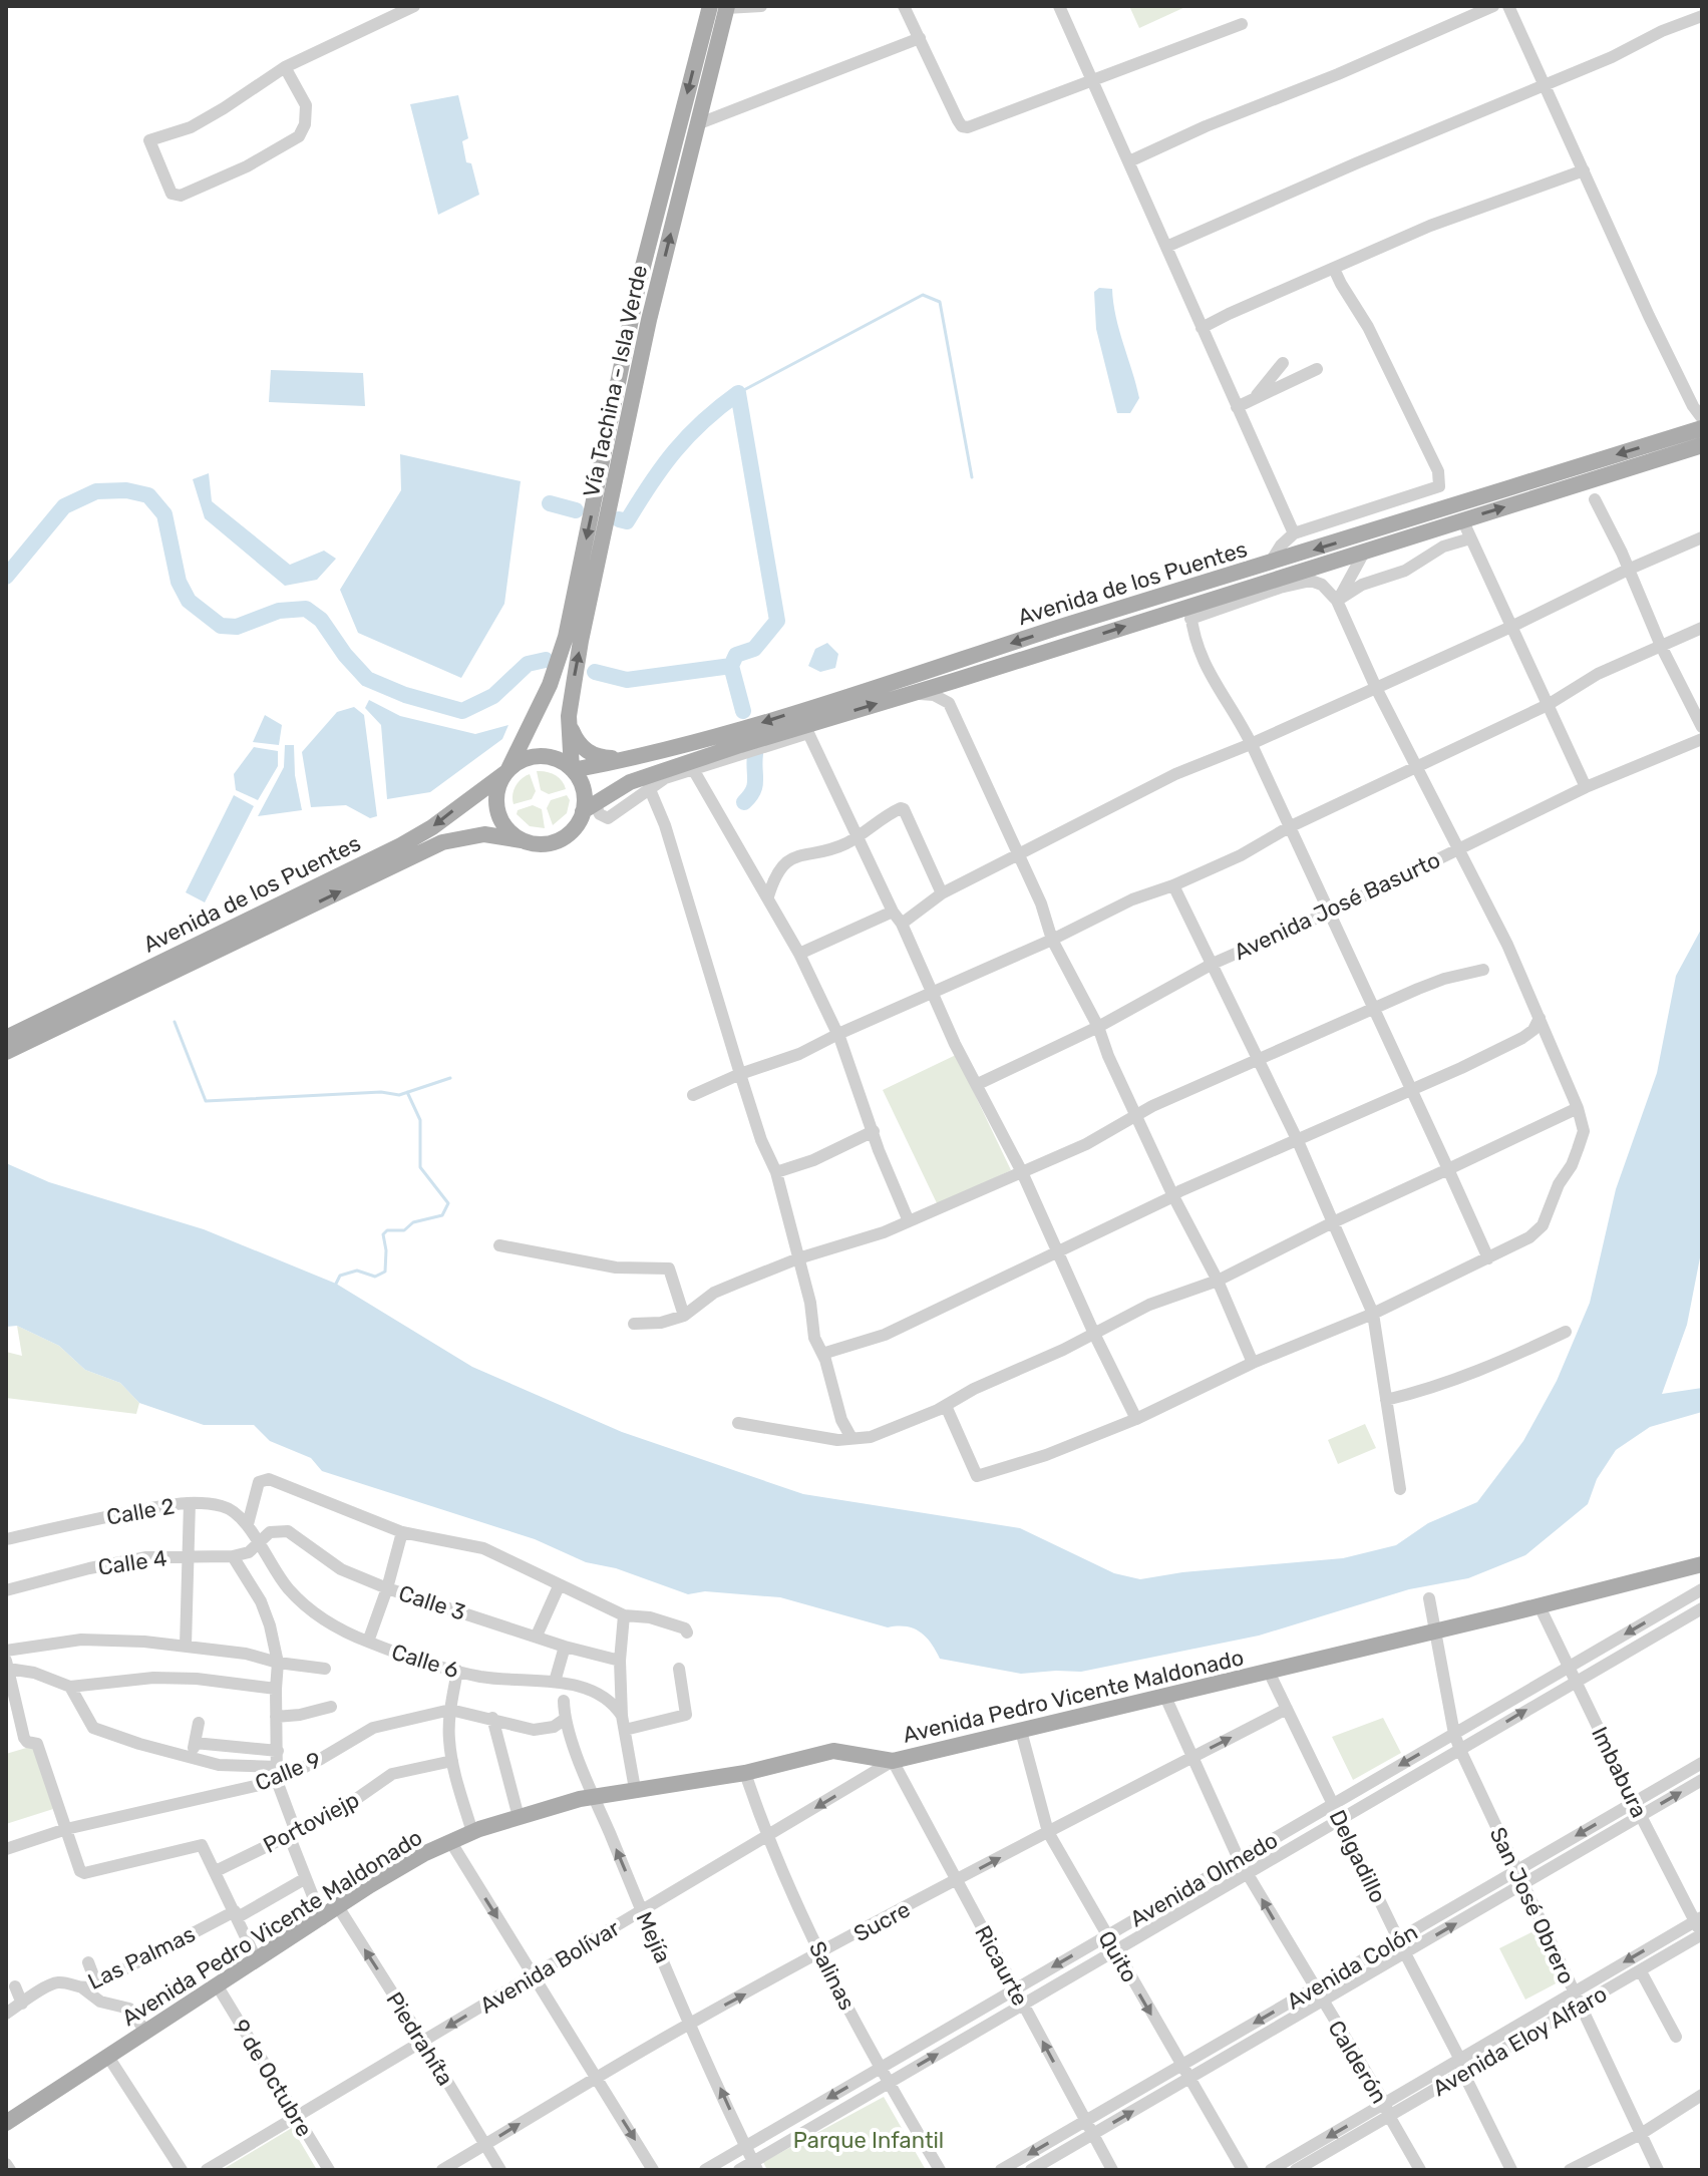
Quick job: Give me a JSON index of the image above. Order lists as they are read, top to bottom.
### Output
{
  "streets": {
    "main road": ["Vía Tachina - Isla Verde", "Avenida de los Puentes", "Avenida Pedro Vicente Maldonado"],
    "street": [
      "Avenida José Basurto",
      "Calle 2",
      "Calle 4",
      "Calle 3",
      "Calle 6",
      "Calle 9",
      "Imbabura",
      "Portoviejp",
      "Delgadillo",
      "Avenida Olmedo",
      "San José Obrero",
      "Sucre",
      "Mejía",
      "Quito",
      "Las Palmas",
      "Ricaurte",
      "Avenida Bolívar",
      "Avenida Colón",
      "Salinas",
      "Piedrahíta",
      "Avenida Eloy Alfaro",
      "Calderón",
      "9 de Octubre"
    ]
  },
  "crossings": [
    ["Vía Tachina - Isla Verde", "Avenida de los Puentes"],
    ["Calle 4", "Calle 3"],
    ["Calle 4", "Calle 6"],
    ["Calle 3", "Calle 6"],
    ["Avenida Pedro Vicente Maldonado", "Imbabura"],
    ["Avenida Pedro Vicente Maldonado", "Delgadillo"],
    ["Avenida Pedro Vicente Maldonado", "San José Obrero"],
    ["Avenida Pedro Vicente Maldonado", "Mejía"],
    ["Avenida Pedro Vicente Maldonado", "Quito"],
    ["Avenida Pedro Vicente Maldonado", "Ricaurte"],
    ["Avenida Pedro Vicente Maldonado", "Avenida Bolívar"],
    ["Avenida Pedro Vicente Maldonado", "Salinas"],
    ["Avenida Pedro Vicente Maldonado", "Piedrahíta"],
    ["Avenida Pedro Vicente Maldonado", "Calderón"],
    ["Avenida Pedro Vicente Maldonado", "9 de Octubre"],
    ["Calle 9", "Mejía"],
    ["Imbabura", "Avenida Olmedo"],
    ["Imbabura", "Avenida Colón"],
    ["Imbabura", "Avenida Eloy Alfaro"],
    ["Delgadillo", "Avenida Olmedo"],
    ["Delgadillo", "Sucre"],
    ["Delgadillo", "Avenida Colón"],
    ["Delgadillo", "Avenida Eloy Alfaro"],
    ["Avenida Olmedo", "San José Obrero"],
    ["Avenida Olmedo", "Mejía"],
    ["Avenida Olmedo", "Quito"],
    ["Avenida Olmedo", "Ricaurte"],
    ["Avenida Olmedo", "Salinas"],
    ["Avenida Olmedo", "Calderón"],
    ["San José Obrero", "Avenida Colón"],
    ["San José Obrero", "Avenida Eloy Alfaro"],
    ["Sucre", "Mejía"],
    ["Sucre", "Quito"],
    ["Sucre", "Ricaurte"],
    ["Sucre", "Salinas"],
    ["Sucre", "Piedrahíta"],
    ["Sucre", "Calderón"],
    ["Mejía", "Avenida Bolívar"],
    ["Quito", "Avenida Colón"],
    ["Ricaurte", "Avenida Bolívar"],
    ["Ricaurte", "Avenida Colón"],
    ["Avenida Bolívar", "Salinas"],
    ["Avenida Bolívar", "Piedrahíta"],
    ["Avenida Bolívar", "9 de Octubre"],
    ["Avenida Colón", "Calderón"],
    ["Avenida Eloy Alfaro", "Calderón"]
  ],
  "one_way": ["Sucre", "Piedrahíta"],
  "parks": ["Parque Infantil"]
}
